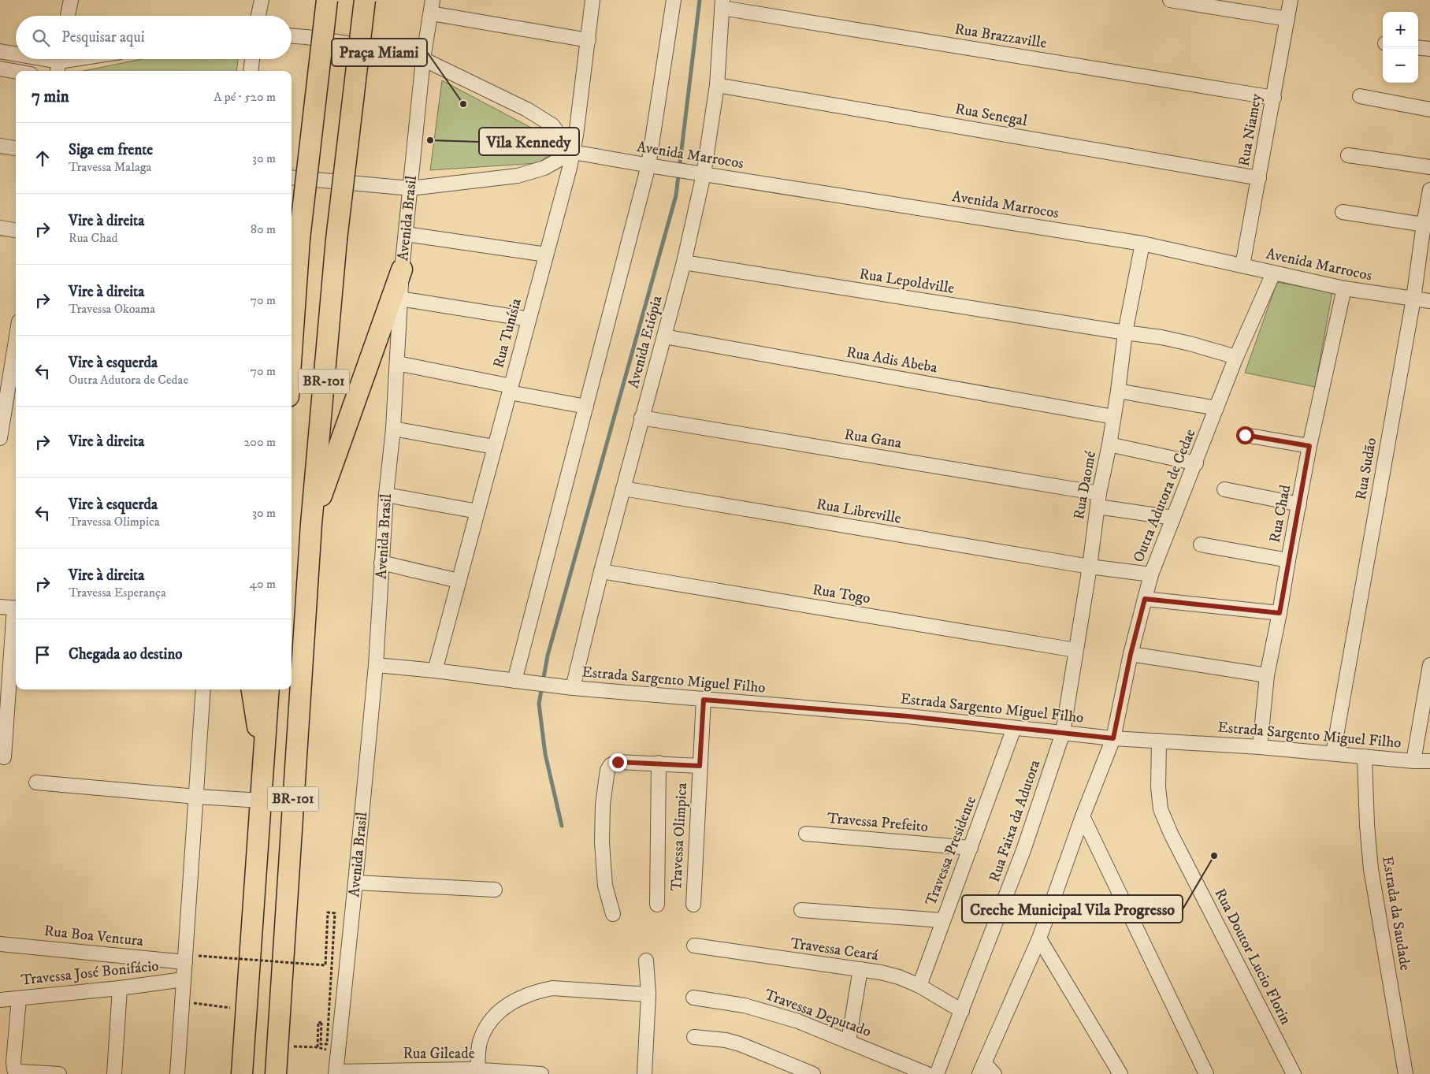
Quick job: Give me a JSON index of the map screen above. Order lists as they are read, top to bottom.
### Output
{
  "streets": {
    "highway": ["BR-101"],
    "street": [
      "Rua Brazzaville",
      "Rua Senegal",
      "Rua Niamey",
      "Avenida Marrocos",
      "Avenida Brasil",
      "Rua Lepoldville",
      "Rua Tunísia",
      "Avenida Etiópia",
      "Rua Adis Abeba",
      "Rua Gana",
      "Rua Sudão",
      "Rua Daomé",
      "Outra Adutora de Cedae",
      "Rua Libreville",
      "Rua Chad",
      "Rua Togo",
      "Estrada Sargento Miguel Filho",
      "Rua Faixa da Adutora",
      "Travessa Prefeito",
      "Travessa Olimpica",
      "Travessa Presidente",
      "Estrada da Saudade",
      "Rua Boa Ventura",
      "Travessa Ceará",
      "Rua Doutor Lucio Florin",
      "Travessa José Bonifácio",
      "Travessa Deputado",
      "Rua Gileade"
    ]
  },
  "crossings": [
    ["Rua Brazzaville", "Rua Niamey"],
    ["Rua Brazzaville", "Avenida Etiópia"],
    ["Rua Senegal", "Rua Niamey"],
    ["Rua Senegal", "Avenida Etiópia"],
    ["Rua Niamey", "Avenida Marrocos"],
    ["Avenida Marrocos", "Rua Tunísia"],
    ["Avenida Marrocos", "Avenida Etiópia"],
    ["Avenida Marrocos", "Rua Sudão"],
    ["Avenida Marrocos", "Rua Daomé"],
    ["Avenida Marrocos", "Outra Adutora de Cedae"],
    ["Avenida Marrocos", "Rua Chad"],
    ["Avenida Brasil", "Rua Gileade"],
    ["Rua Lepoldville", "Avenida Etiópia"],
    ["Rua Lepoldville", "Rua Daomé"],
    ["Rua Lepoldville", "Outra Adutora de Cedae"],
    ["Avenida Etiópia", "Rua Adis Abeba"],
    ["Avenida Etiópia", "Rua Gana"],
    ["Avenida Etiópia", "Rua Libreville"],
    ["Avenida Etiópia", "Rua Togo"],
    ["Avenida Etiópia", "Estrada Sargento Miguel Filho"],
    ["Rua Adis Abeba", "Rua Daomé"],
    ["Rua Gana", "Rua Daomé"],
    ["Rua Gana", "Outra Adutora de Cedae"],
    ["Rua Sudão", "Estrada Sargento Miguel Filho"],
    ["Rua Daomé", "Rua Libreville"],
    ["Rua Daomé", "Rua Togo"],
    ["Rua Daomé", "Estrada Sargento Miguel Filho"],
    ["Rua Daomé", "Rua Faixa da Adutora"],
    ["Outra Adutora de Cedae", "Rua Libreville"],
    ["Outra Adutora de Cedae", "Estrada Sargento Miguel Filho"],
    ["Rua Chad", "Estrada Sargento Miguel Filho"],
    ["Estrada Sargento Miguel Filho", "Rua Faixa da Adutora"],
    ["Estrada Sargento Miguel Filho", "Travessa Olimpica"],
    ["Estrada Sargento Miguel Filho", "Travessa Presidente"],
    ["Estrada Sargento Miguel Filho", "Estrada da Saudade"],
    ["Estrada Sargento Miguel Filho", "Rua Doutor Lucio Florin"],
    ["Rua Faixa da Adutora", "Travessa Ceará"],
    ["Travessa Prefeito", "Travessa Presidente"],
    ["Travessa Presidente", "Travessa Ceará"]
  ],
  "places": ["Praça Miami", "Vila Kennedy", "Creche Municipal Vila Progresso"],
  "page": {
    "map_buttons": ["+", "−"],
    "search": "Pesquisar aqui",
    "heading": ["7 min", "A pé · 520 m"],
    "list": [
      ["Siga em frente", "Travessa Malaga", "30 m"],
      ["Vire à direita", "Rua Chad", "80 m"],
      ["Vire à direita", "Travessa Okoama", "70 m"],
      ["Vire à esquerda", "Outra Adutora de Cedae", "70 m"],
      ["Vire à direita", "200 m"],
      ["Vire à esquerda", "Travessa Olimpica", "30 m"],
      ["Vire à direita", "Travessa Esperança", "40 m"],
      "Chegada ao destino"
    ]
  }
}
